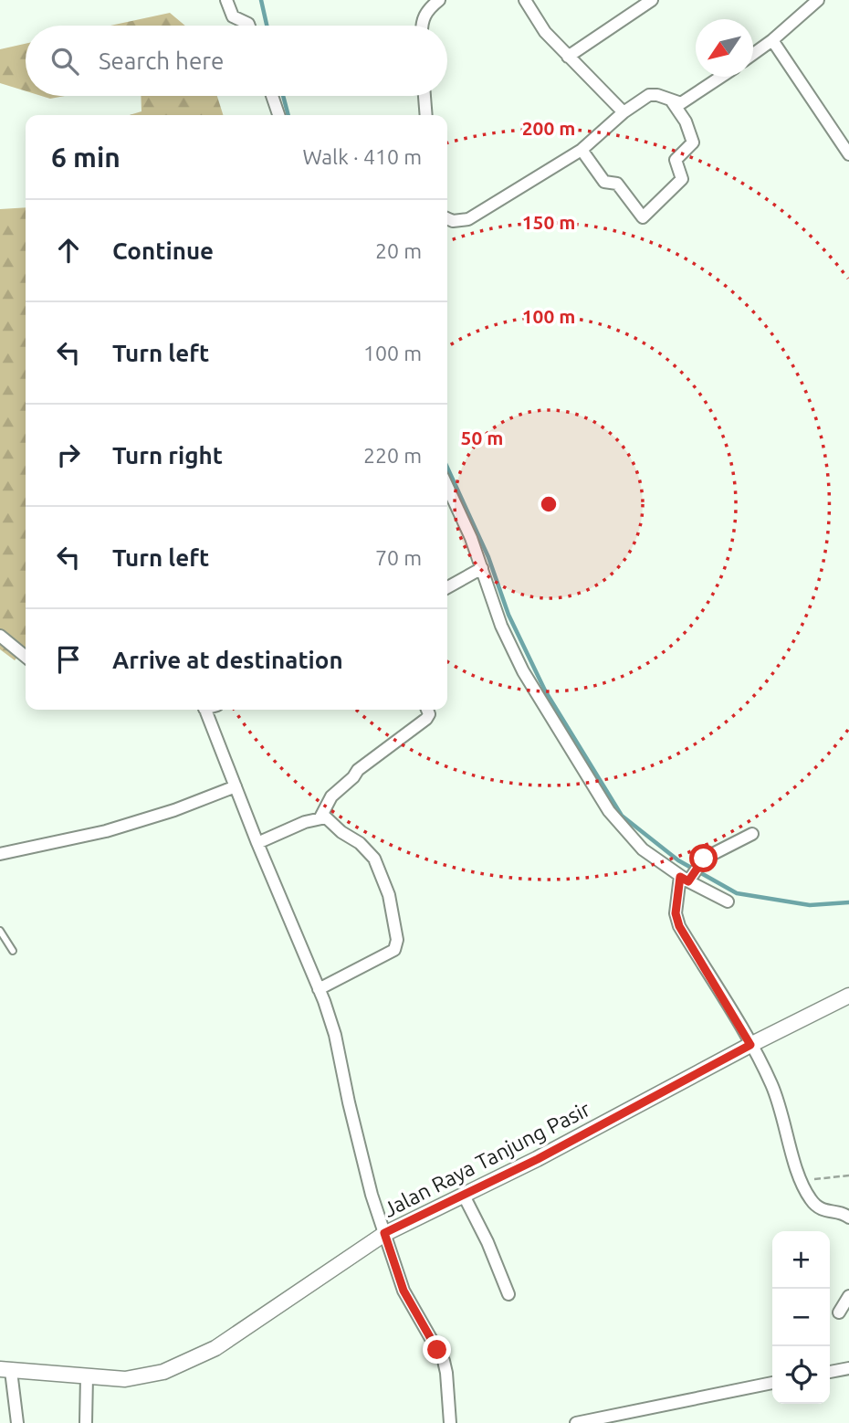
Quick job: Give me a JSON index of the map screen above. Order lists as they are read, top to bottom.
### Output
{
  "streets": {
    "street": ["Jalan Raya Tanjung Pasir"]
  },
  "north": "bottom left",
  "page": {
    "search": "Search here",
    "heading": ["6 min", "Walk · 410 m"],
    "list": [
      ["Continue", "20 m"],
      ["Turn left", "100 m"],
      ["Turn right", "220 m"],
      ["Turn left", "70 m"],
      "Arrive at destination"
    ],
    "map_buttons": ["+", "−"]
  },
  "rings": [
    "200 m",
    "150 m",
    "100 m",
    "50 m"
  ]
}
